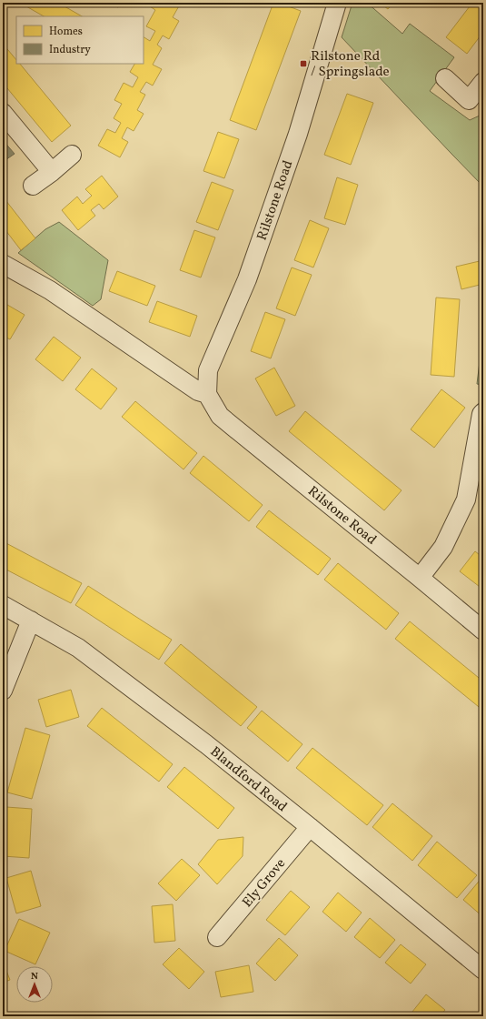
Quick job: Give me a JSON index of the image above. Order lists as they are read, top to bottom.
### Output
{
  "streets": {
    "street": ["Rilstone Road", "Blandford Road", "Ely Grove"]
  },
  "crossings": [
    ["Blandford Road", "Ely Grove"]
  ],
  "places": {
    "transit": ["Rilstone Rd / Springslade"]
  },
  "legend": ["Homes", "Industry"],
  "north": "top"
}
